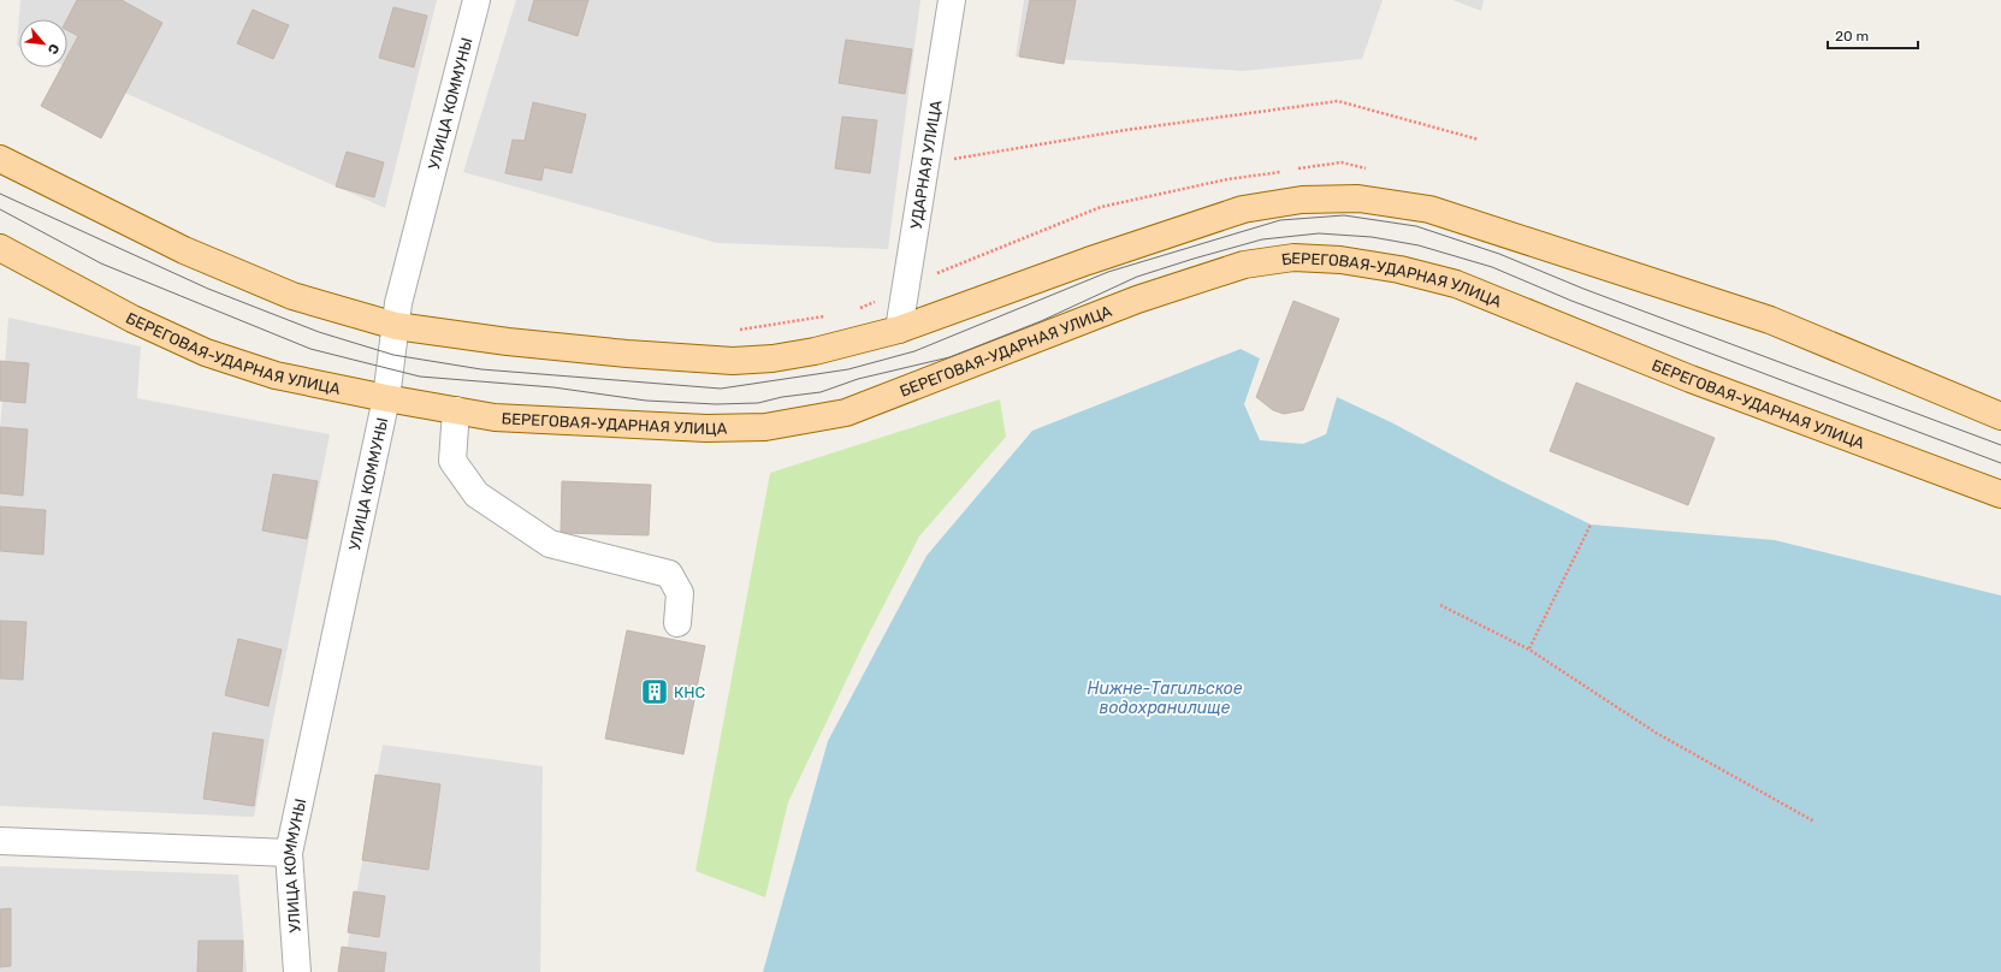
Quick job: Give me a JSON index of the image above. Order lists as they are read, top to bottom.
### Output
{
  "streets": {
    "main road": ["БЕРЕГОВАЯ-УДАРНАЯ УЛИЦА"],
    "street": ["УЛИЦА КОММУНЫ", "УДАРНАЯ УЛИЦА"]
  },
  "crossings": [
    ["УЛИЦА КОММУНЫ", "БЕРЕГОВАЯ-УДАРНАЯ УЛИЦА"]
  ],
  "water": ["Нижне-Тагильское водохранилище"],
  "places": {
    "building": ["КНС"]
  },
  "scale_bar": "20 m",
  "north": "bottom right"
}
